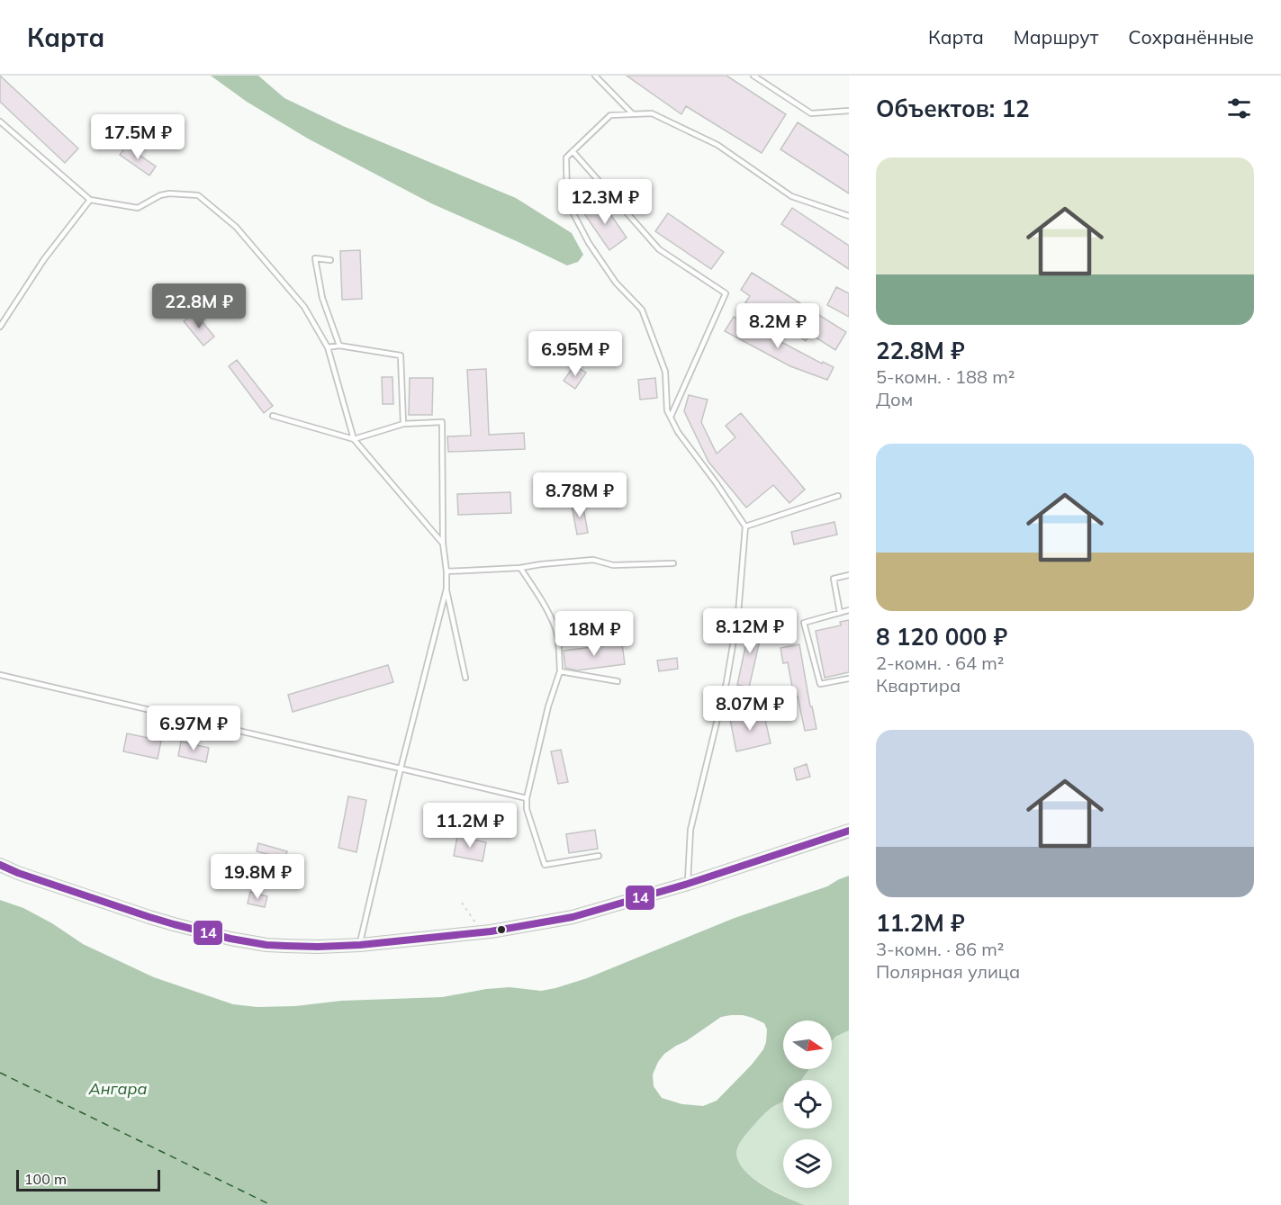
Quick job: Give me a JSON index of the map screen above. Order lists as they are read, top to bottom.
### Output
{
  "water": ["Ангара"],
  "lines": ["transit line 14"],
  "scale_bar": "100 m",
  "north": "right",
  "page": {
    "header": "Карта",
    "nav": ["Карта", "Маршрут", "Сохранённые"],
    "heading": "Объектов: 12",
    "price": [
      "17.5M ₽",
      "12.3M ₽",
      "22.8M ₽",
      "8.2M ₽",
      "6.95M ₽",
      "8.78M ₽",
      "8.12M ₽",
      "18M ₽",
      "8.07M ₽",
      "6.97M ₽",
      "11.2M ₽",
      "19.8M ₽"
    ],
    "list": [
      {
        "name": "22.8M ₽",
        "note": "5-комн. · 188 m² · Дом"
      },
      {
        "name": "8 120 000 ₽",
        "note": "2-комн. · 64 m² · Квартира"
      },
      {
        "name": "11.2M ₽",
        "note": "3-комн. · 86 m² · Полярная улица"
      }
    ],
    "scale": "100 m"
  }
}
